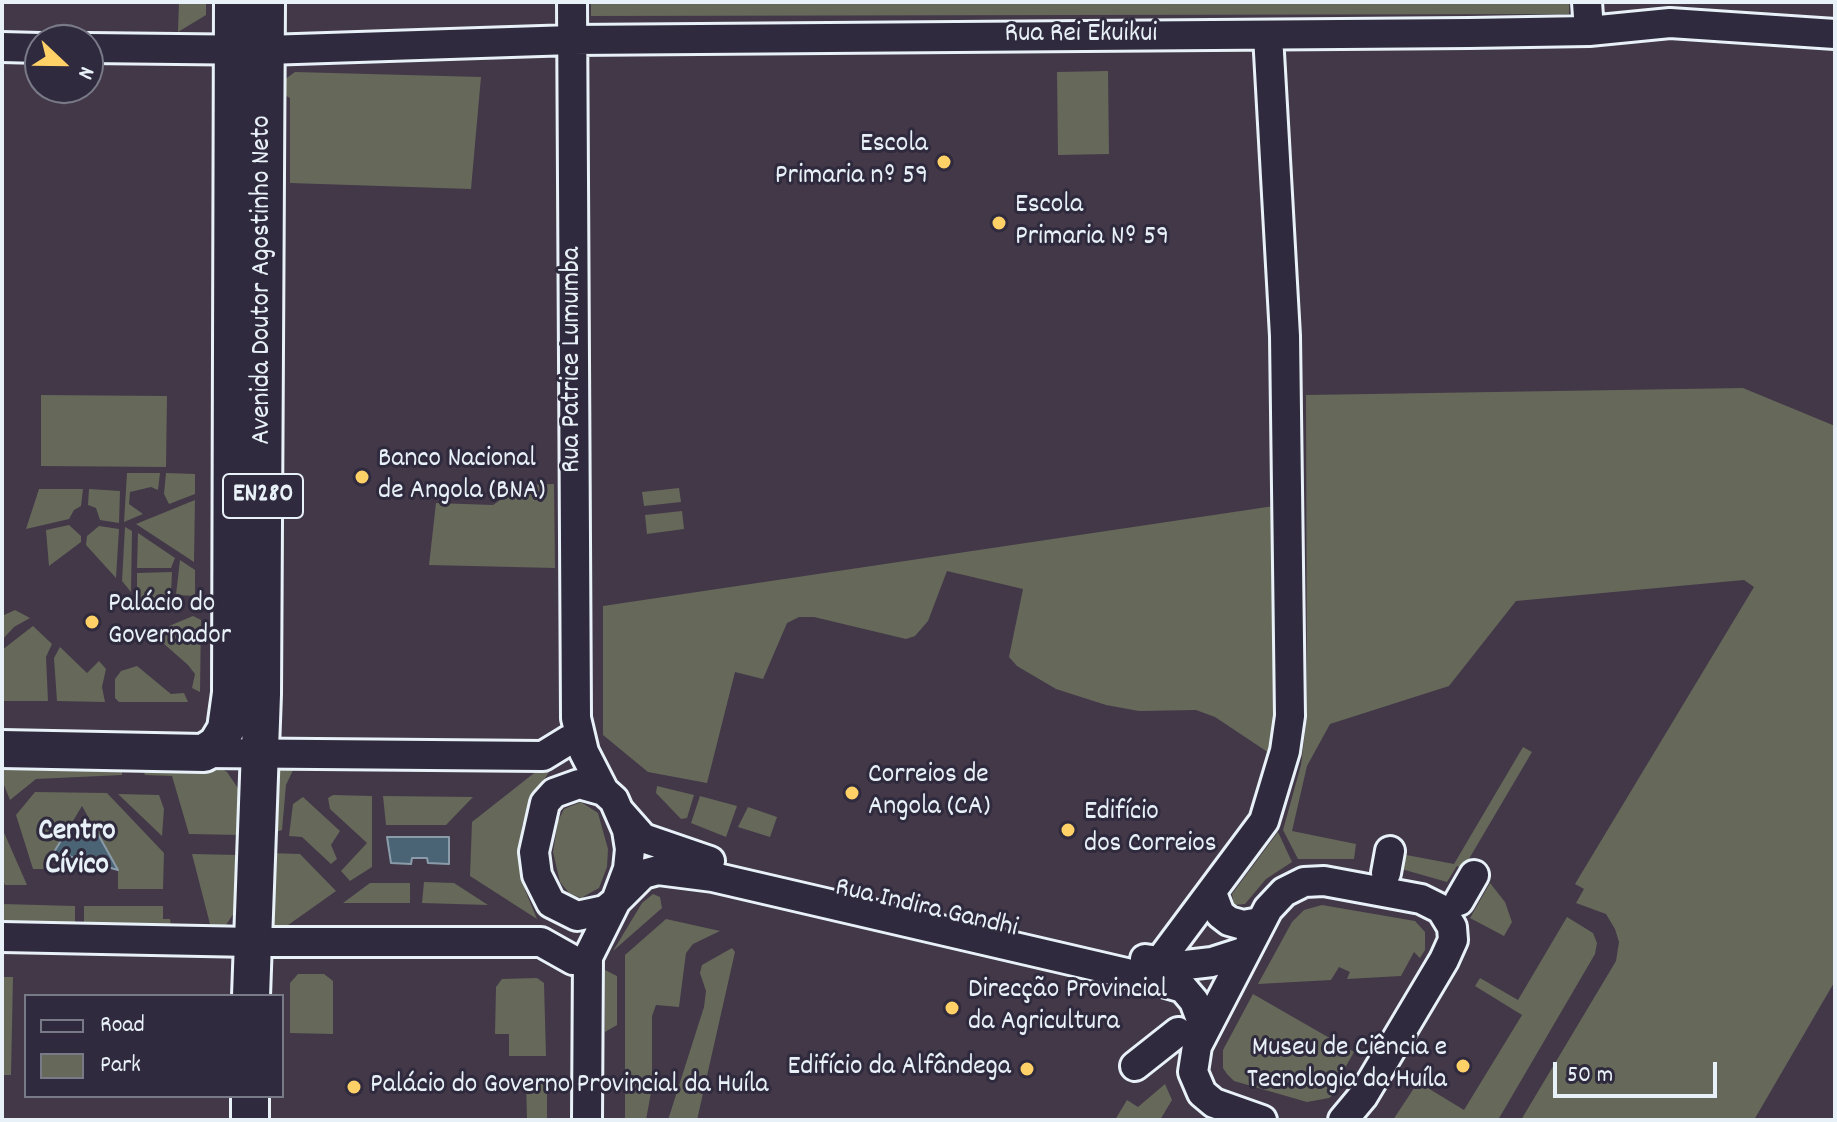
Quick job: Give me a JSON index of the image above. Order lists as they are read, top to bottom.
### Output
{
  "streets": {
    "main road": ["Avenida Doutor Agostinho Neto", "EN280"],
    "street": ["Rua Rei Ekuikui", "Rua Patrice Lumumba", "Rua Indira Gandhi"]
  },
  "crossings": [
    ["Rua Rei Ekuikui", "Avenida Doutor Agostinho Neto"],
    ["Rua Rei Ekuikui", "Rua Patrice Lumumba"],
    ["Avenida Doutor Agostinho Neto", "EN280"],
    ["Rua Patrice Lumumba", "Rua Indira Gandhi"]
  ],
  "districts": ["Centro Cívico"],
  "places": [
    "Escola Primaria nº 59",
    "Escola Primaria Nº 59",
    "Banco Nacional de Angola (BNA)",
    "Palácio do Governador",
    "Correios de Angola (CA)",
    "Edifício dos Correios",
    "Direcção Provincial da Agricultura",
    "Museu de Ciência e Tecnologia da Huíla",
    "Edifício da Alfândega",
    "Palácio do Governo Provincial da Huíla"
  ],
  "legend": ["Road", "Park"],
  "scale_bar": "50 m",
  "north": "right"
}
